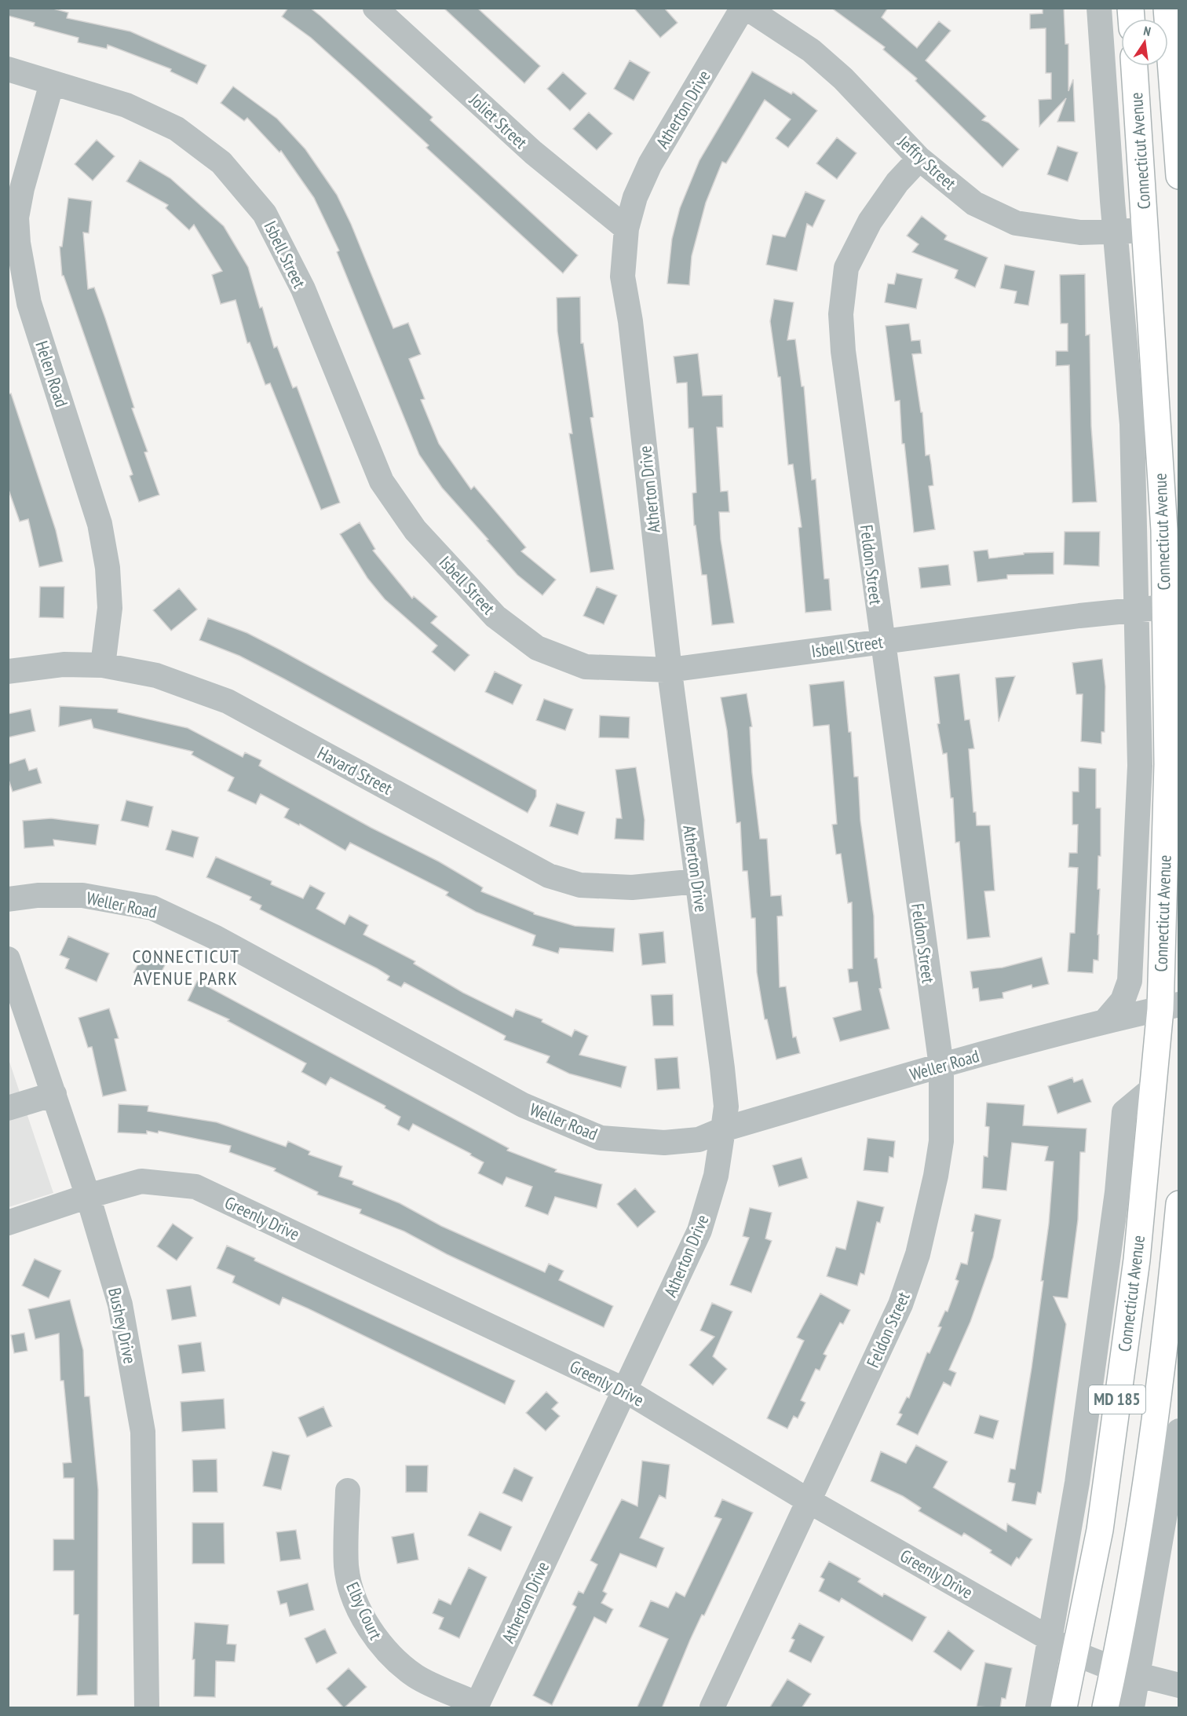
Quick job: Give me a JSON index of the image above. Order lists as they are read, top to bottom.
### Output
{
  "streets": {
    "main road": ["Connecticut Avenue", "MD 185"],
    "street": [
      "Atherton Drive",
      "Joliet Street",
      "Jeffry Street",
      "Isbell Street",
      "Helen Road",
      "Feldon Street",
      "Havard Street",
      "Weller Road",
      "Greenly Drive",
      "Bushey Drive",
      "Elby Court"
    ]
  },
  "crossings": [
    ["Atherton Drive", "Joliet Street"],
    ["Atherton Drive", "Isbell Street"],
    ["Atherton Drive", "Havard Street"],
    ["Atherton Drive", "Weller Road"],
    ["Atherton Drive", "Greenly Drive"],
    ["Atherton Drive", "Elby Court"],
    ["Connecticut Avenue", "Jeffry Street"],
    ["Connecticut Avenue", "Isbell Street"],
    ["Connecticut Avenue", "Weller Road"],
    ["Connecticut Avenue", "Greenly Drive"],
    ["Jeffry Street", "Feldon Street"],
    ["Isbell Street", "Helen Road"],
    ["Isbell Street", "Feldon Street"],
    ["Helen Road", "Havard Street"],
    ["Feldon Street", "Weller Road"],
    ["Feldon Street", "Greenly Drive"],
    ["Greenly Drive", "Bushey Drive"],
    ["Greenly Drive", "MD 185"]
  ],
  "districts": ["CONNECTICUT AVENUE PARK"],
  "north": "top"
}
